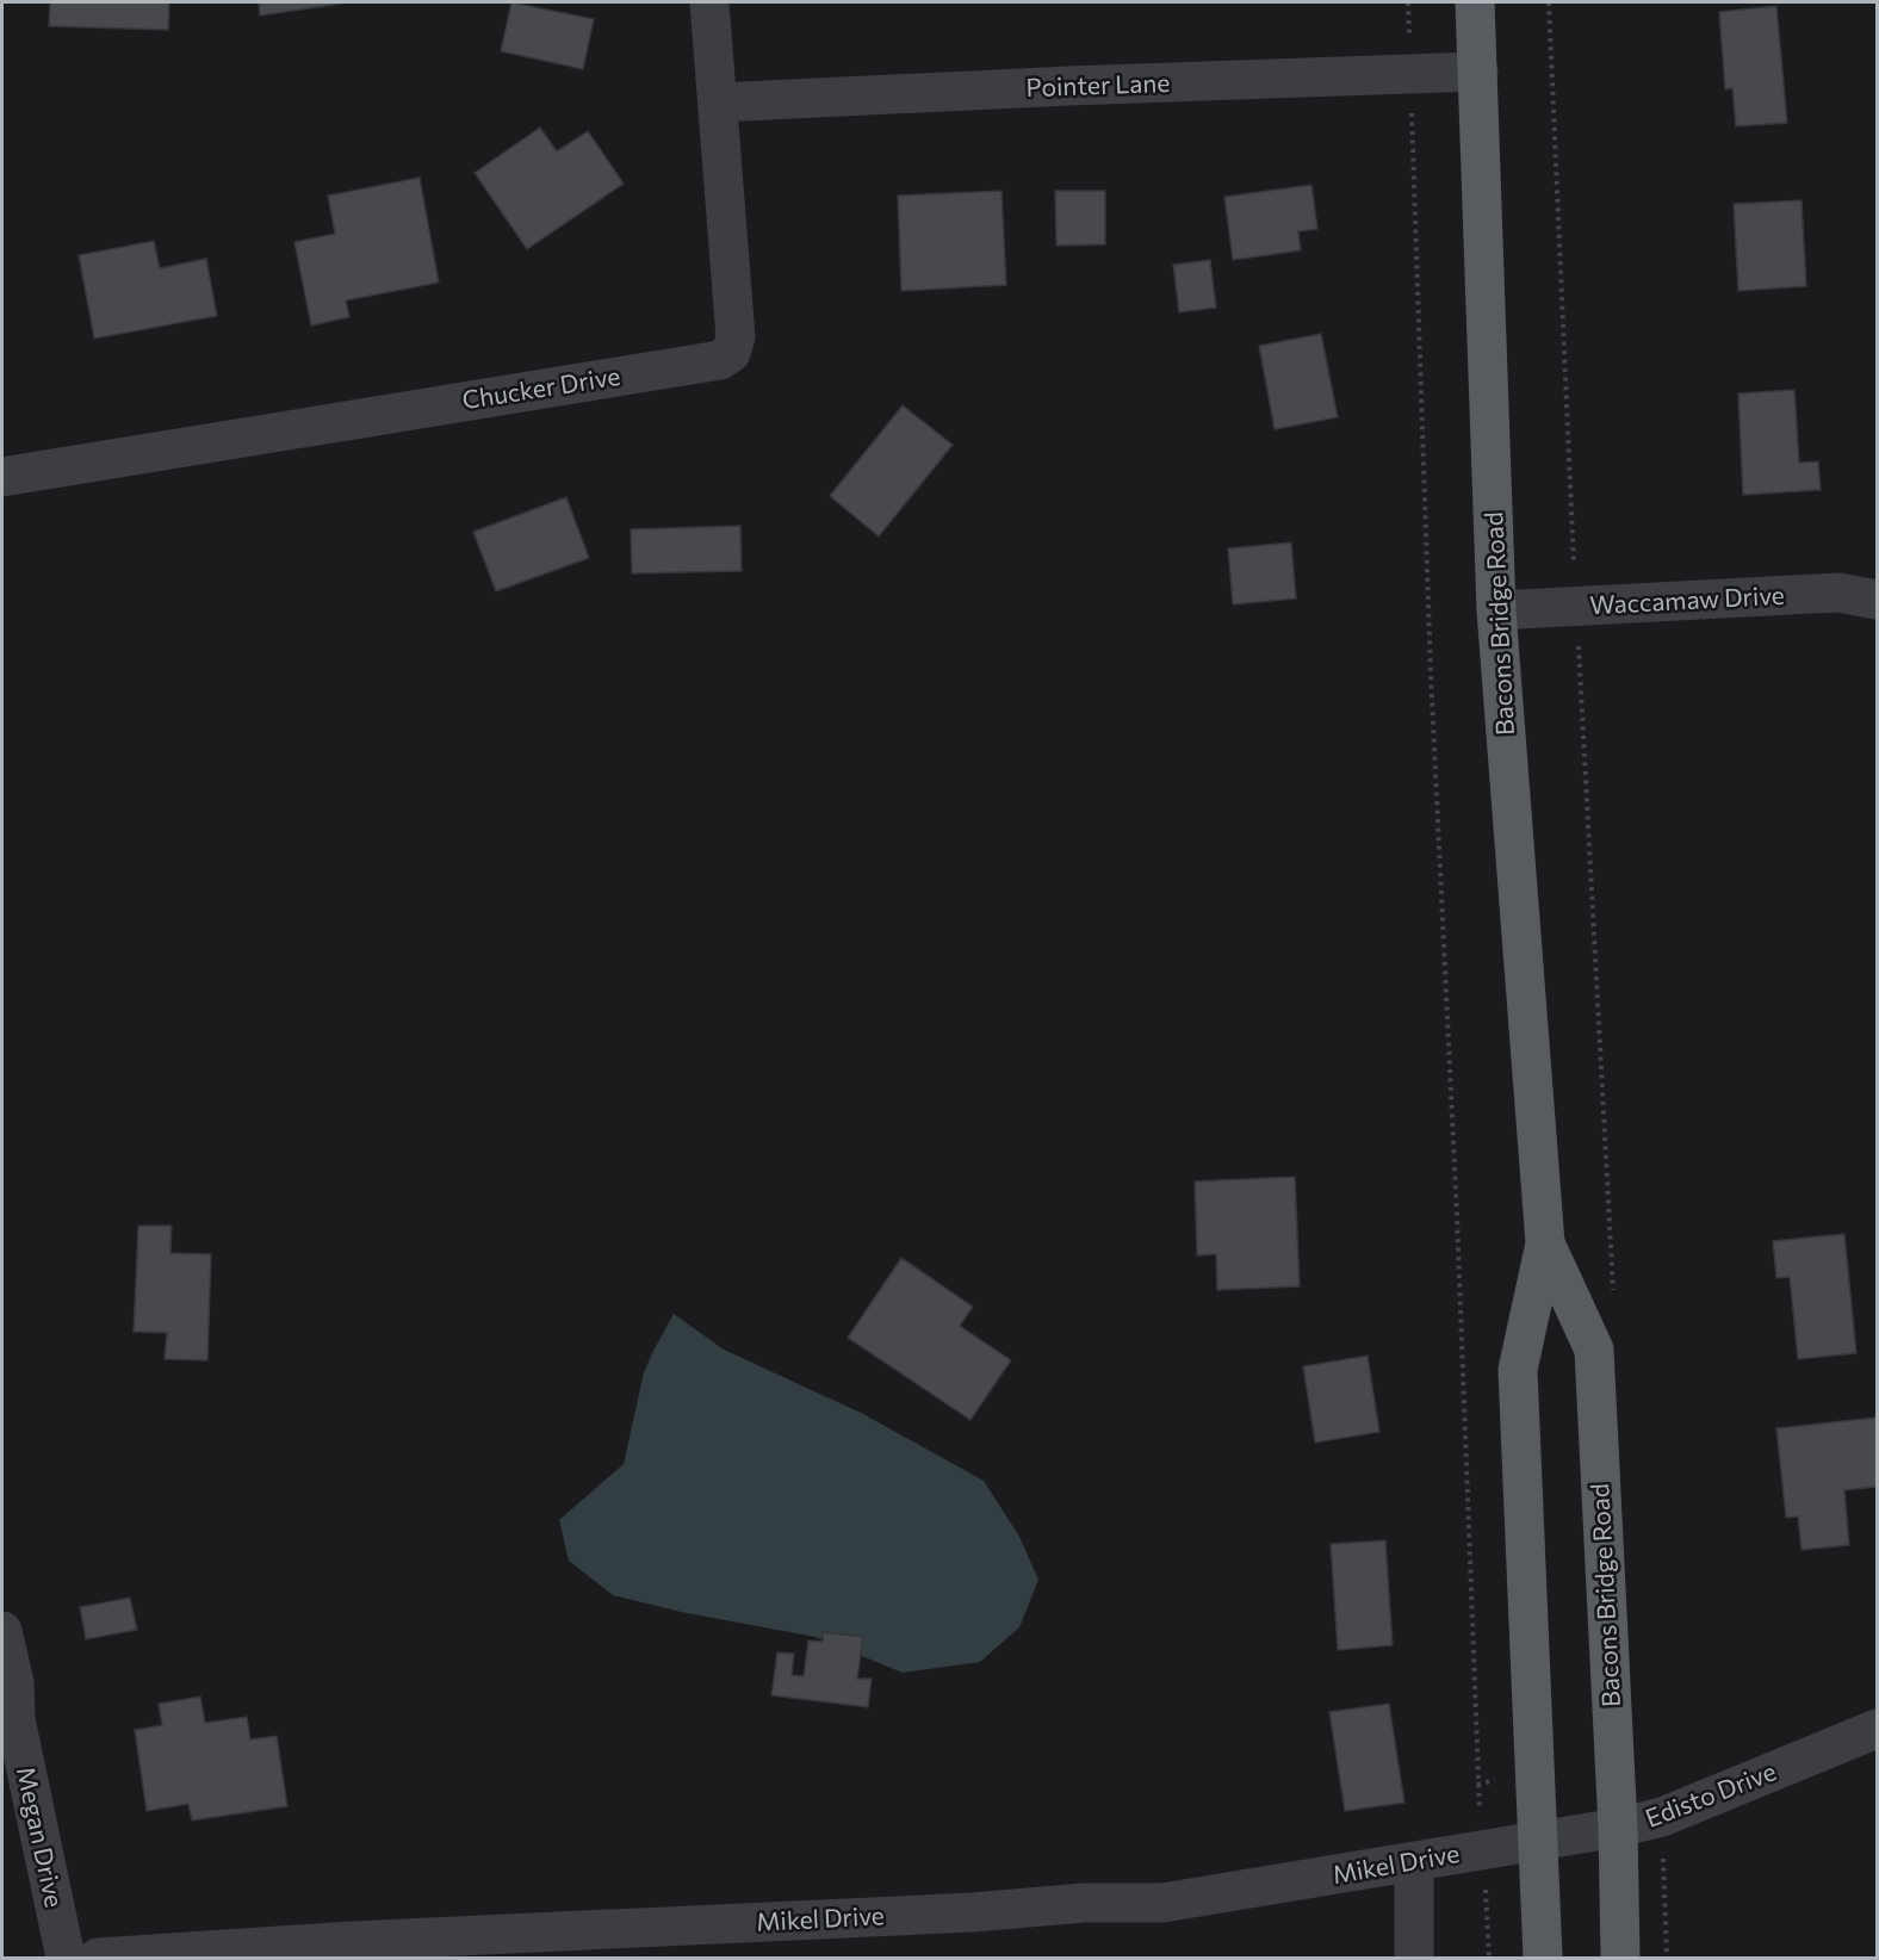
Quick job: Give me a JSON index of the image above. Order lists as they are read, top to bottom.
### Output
{
  "streets": {
    "main road": ["Bacons Bridge Road"],
    "street": [
      "Pointer Lane",
      "Chucker Drive",
      "Waccamaw Drive",
      "Edisto Drive",
      "Megan Drive",
      "Mikel Drive"
    ]
  },
  "crossings": [
    ["Pointer Lane", "Chucker Drive"],
    ["Pointer Lane", "Bacons Bridge Road"],
    ["Waccamaw Drive", "Bacons Bridge Road"],
    ["Bacons Bridge Road", "Edisto Drive"],
    ["Bacons Bridge Road", "Mikel Drive"],
    ["Edisto Drive", "Mikel Drive"]
  ]
}
